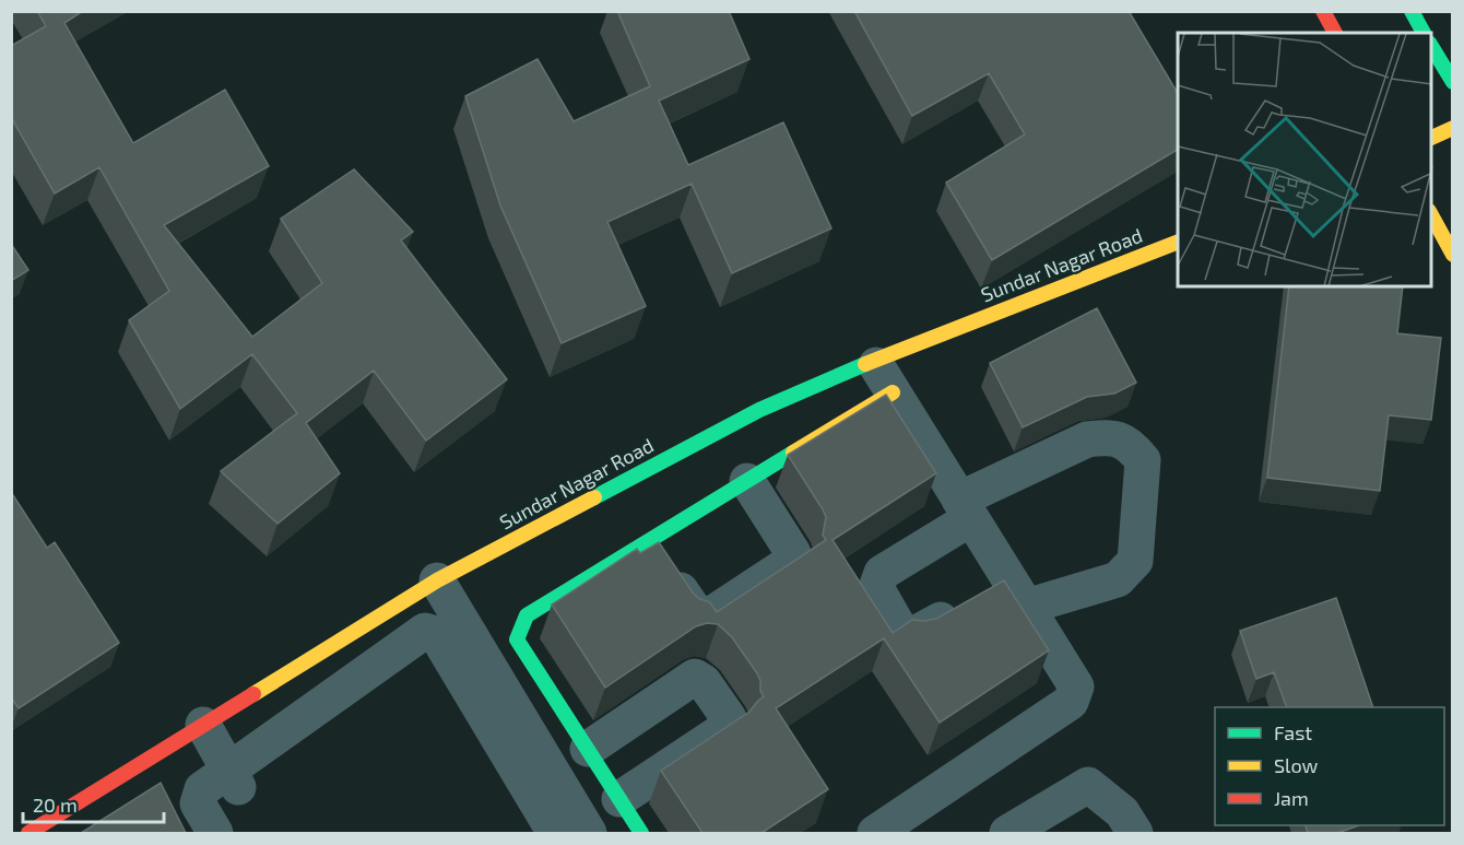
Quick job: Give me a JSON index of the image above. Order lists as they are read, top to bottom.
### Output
{
  "streets": {
    "street": ["Sundar Nagar Road"]
  },
  "legend": ["Fast", "Slow", "Jam"],
  "scale_bar": "20 m"
}
